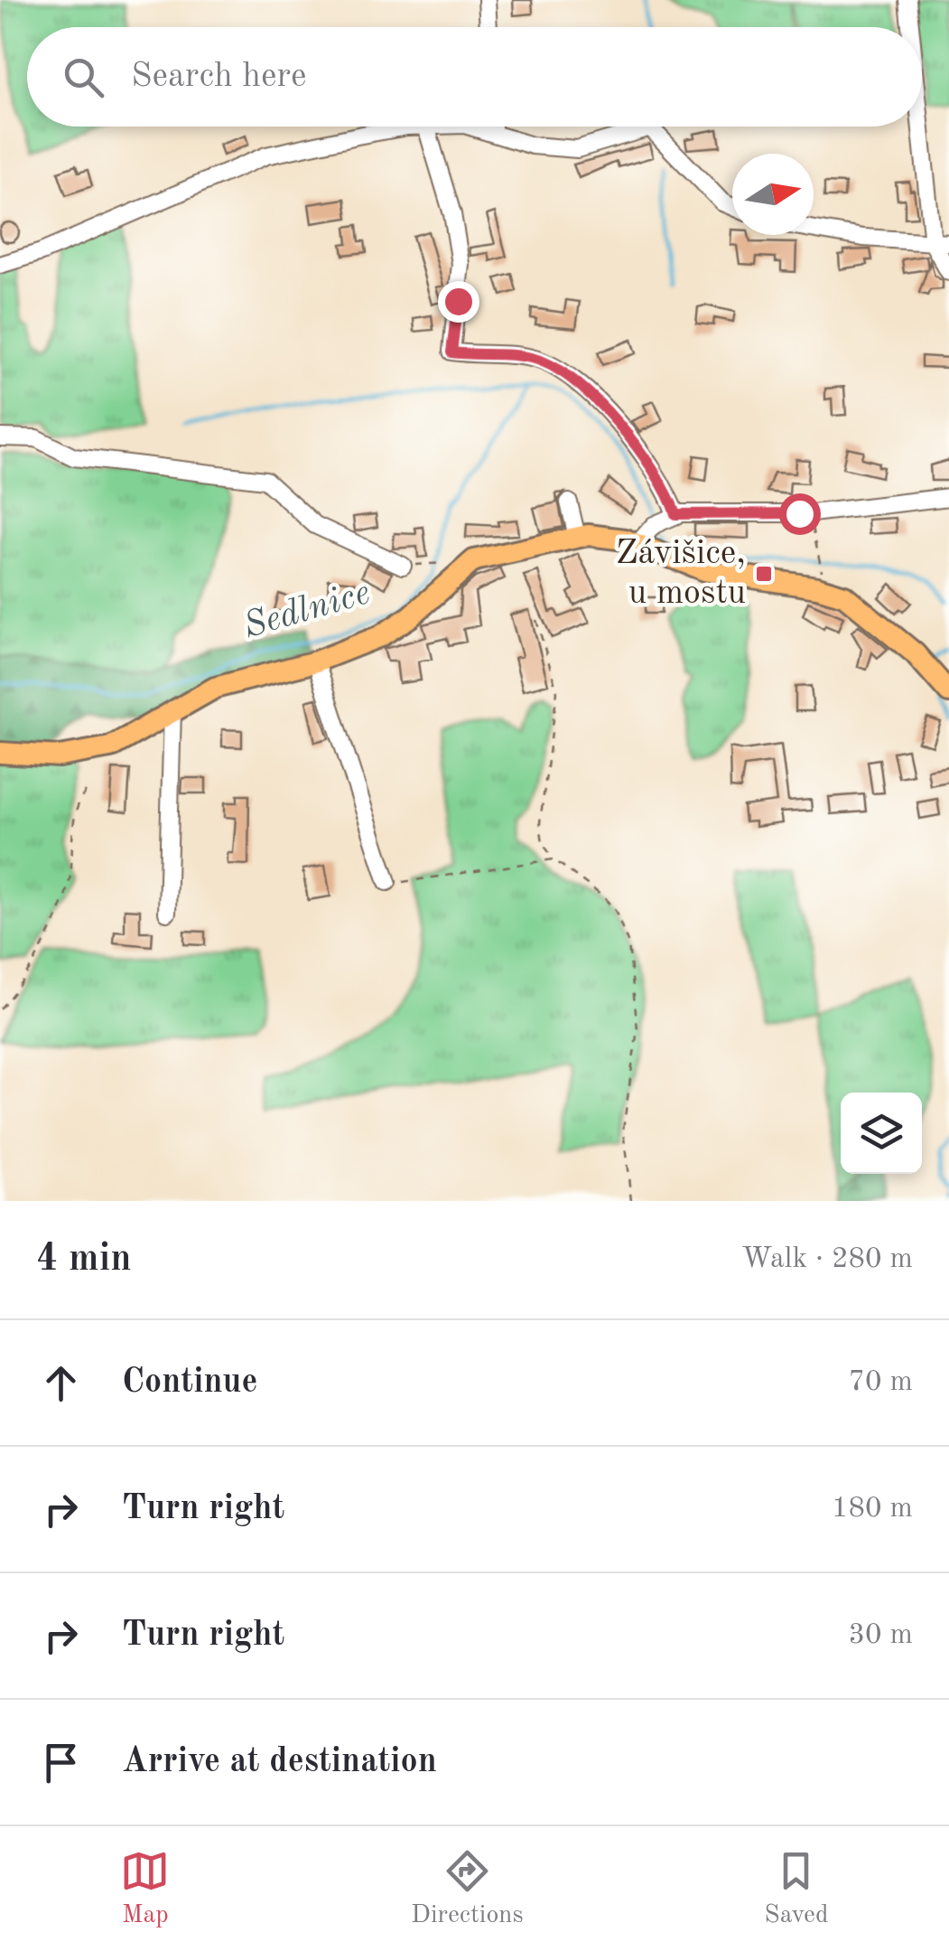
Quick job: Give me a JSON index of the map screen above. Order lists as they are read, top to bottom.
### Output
{
  "water": ["Sedlnice"],
  "places": {
    "transit": ["Závišice, u mostu"]
  },
  "north": "right",
  "page": {
    "search": "Search here",
    "heading": ["4 min", "Walk · 280 m"],
    "list": [
      ["Continue", "70 m"],
      ["Turn right", "180 m"],
      ["Turn right", "30 m"],
      "Arrive at destination"
    ],
    "nav": ["Map", "Directions", "Saved"]
  }
}
